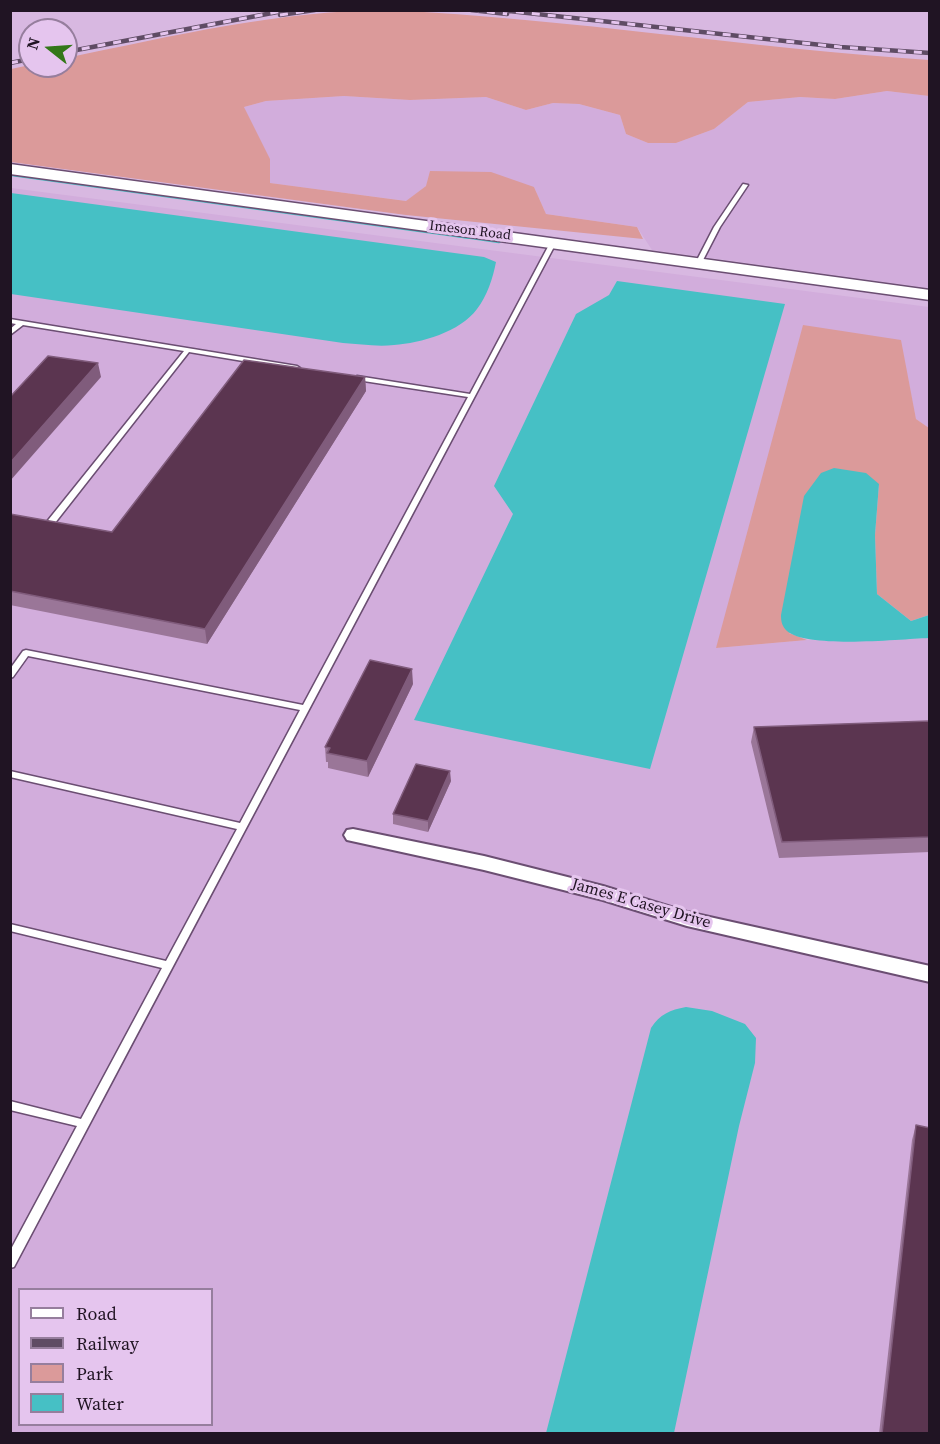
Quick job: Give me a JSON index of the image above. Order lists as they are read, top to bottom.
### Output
{
  "streets": {
    "street": ["Imeson Road", "James E Casey Drive"]
  },
  "legend": [
    "Road",
    "Railway",
    "Park",
    "Water"
  ],
  "north": "left"
}
